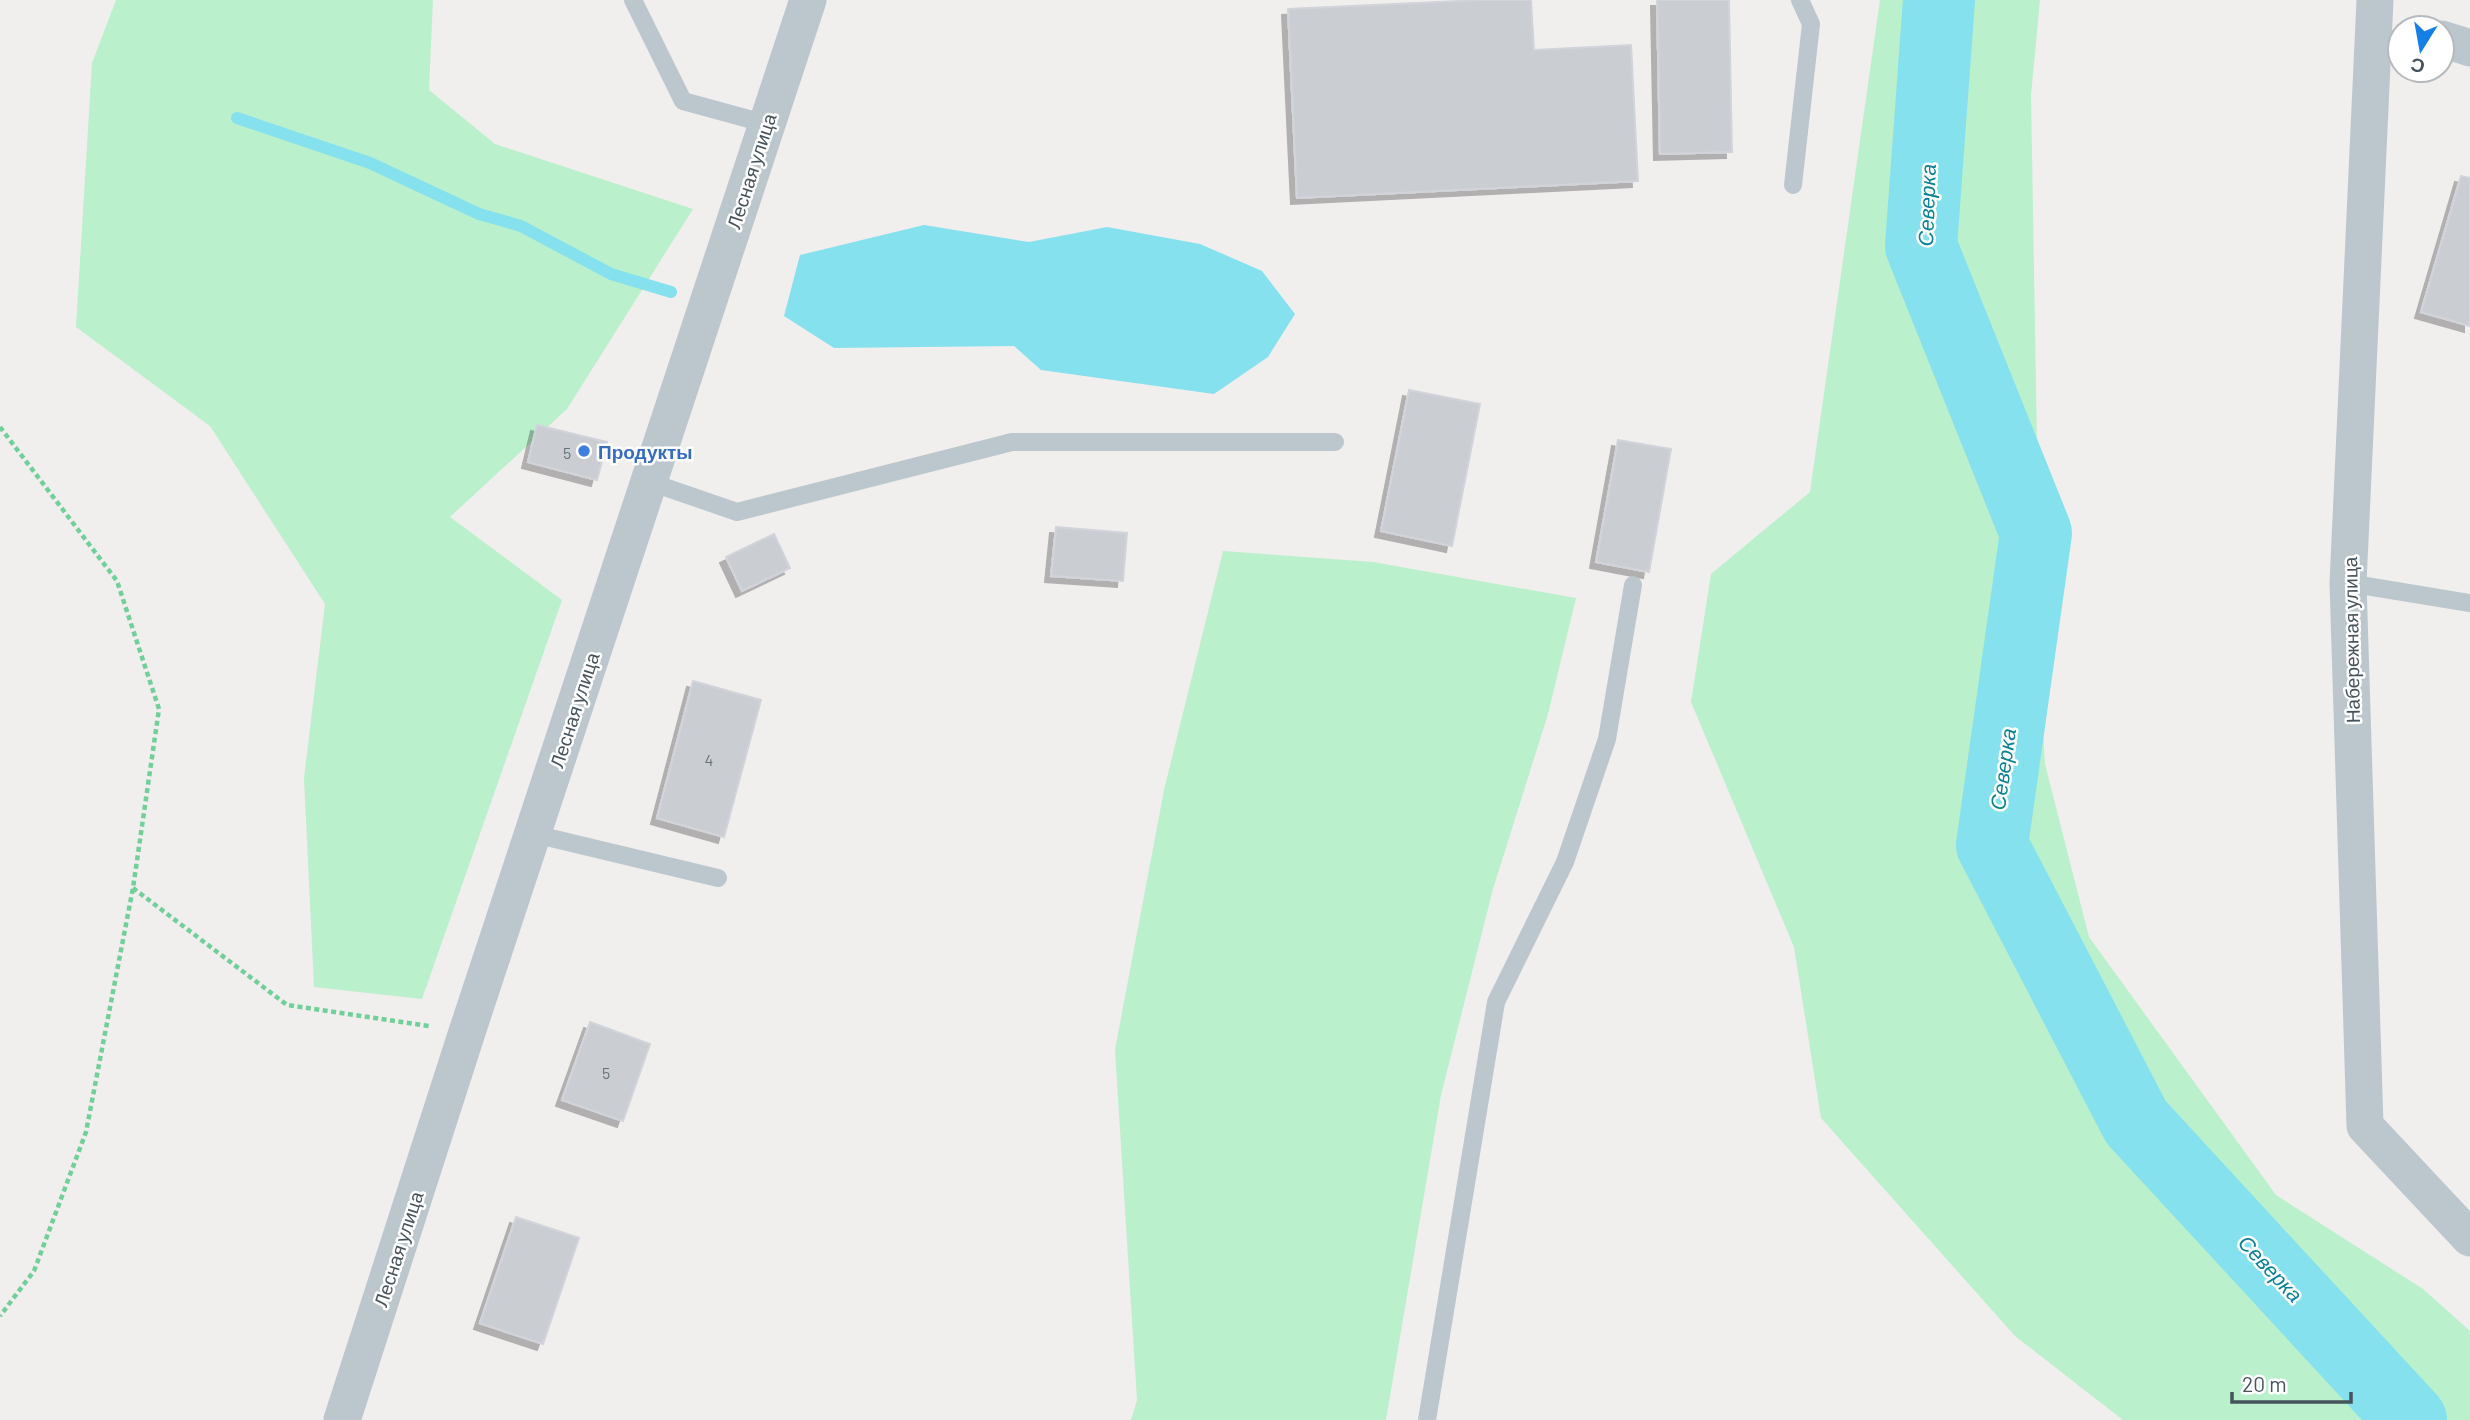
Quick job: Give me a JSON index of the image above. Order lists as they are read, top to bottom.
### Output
{
  "streets": {
    "street": ["Лесная улица", "Набережная улица"]
  },
  "water": ["Северка"],
  "places": ["Продукты"],
  "house_numbers": ["5", "4", "5"],
  "scale_bar": "20 m",
  "north": "bottom"
}
